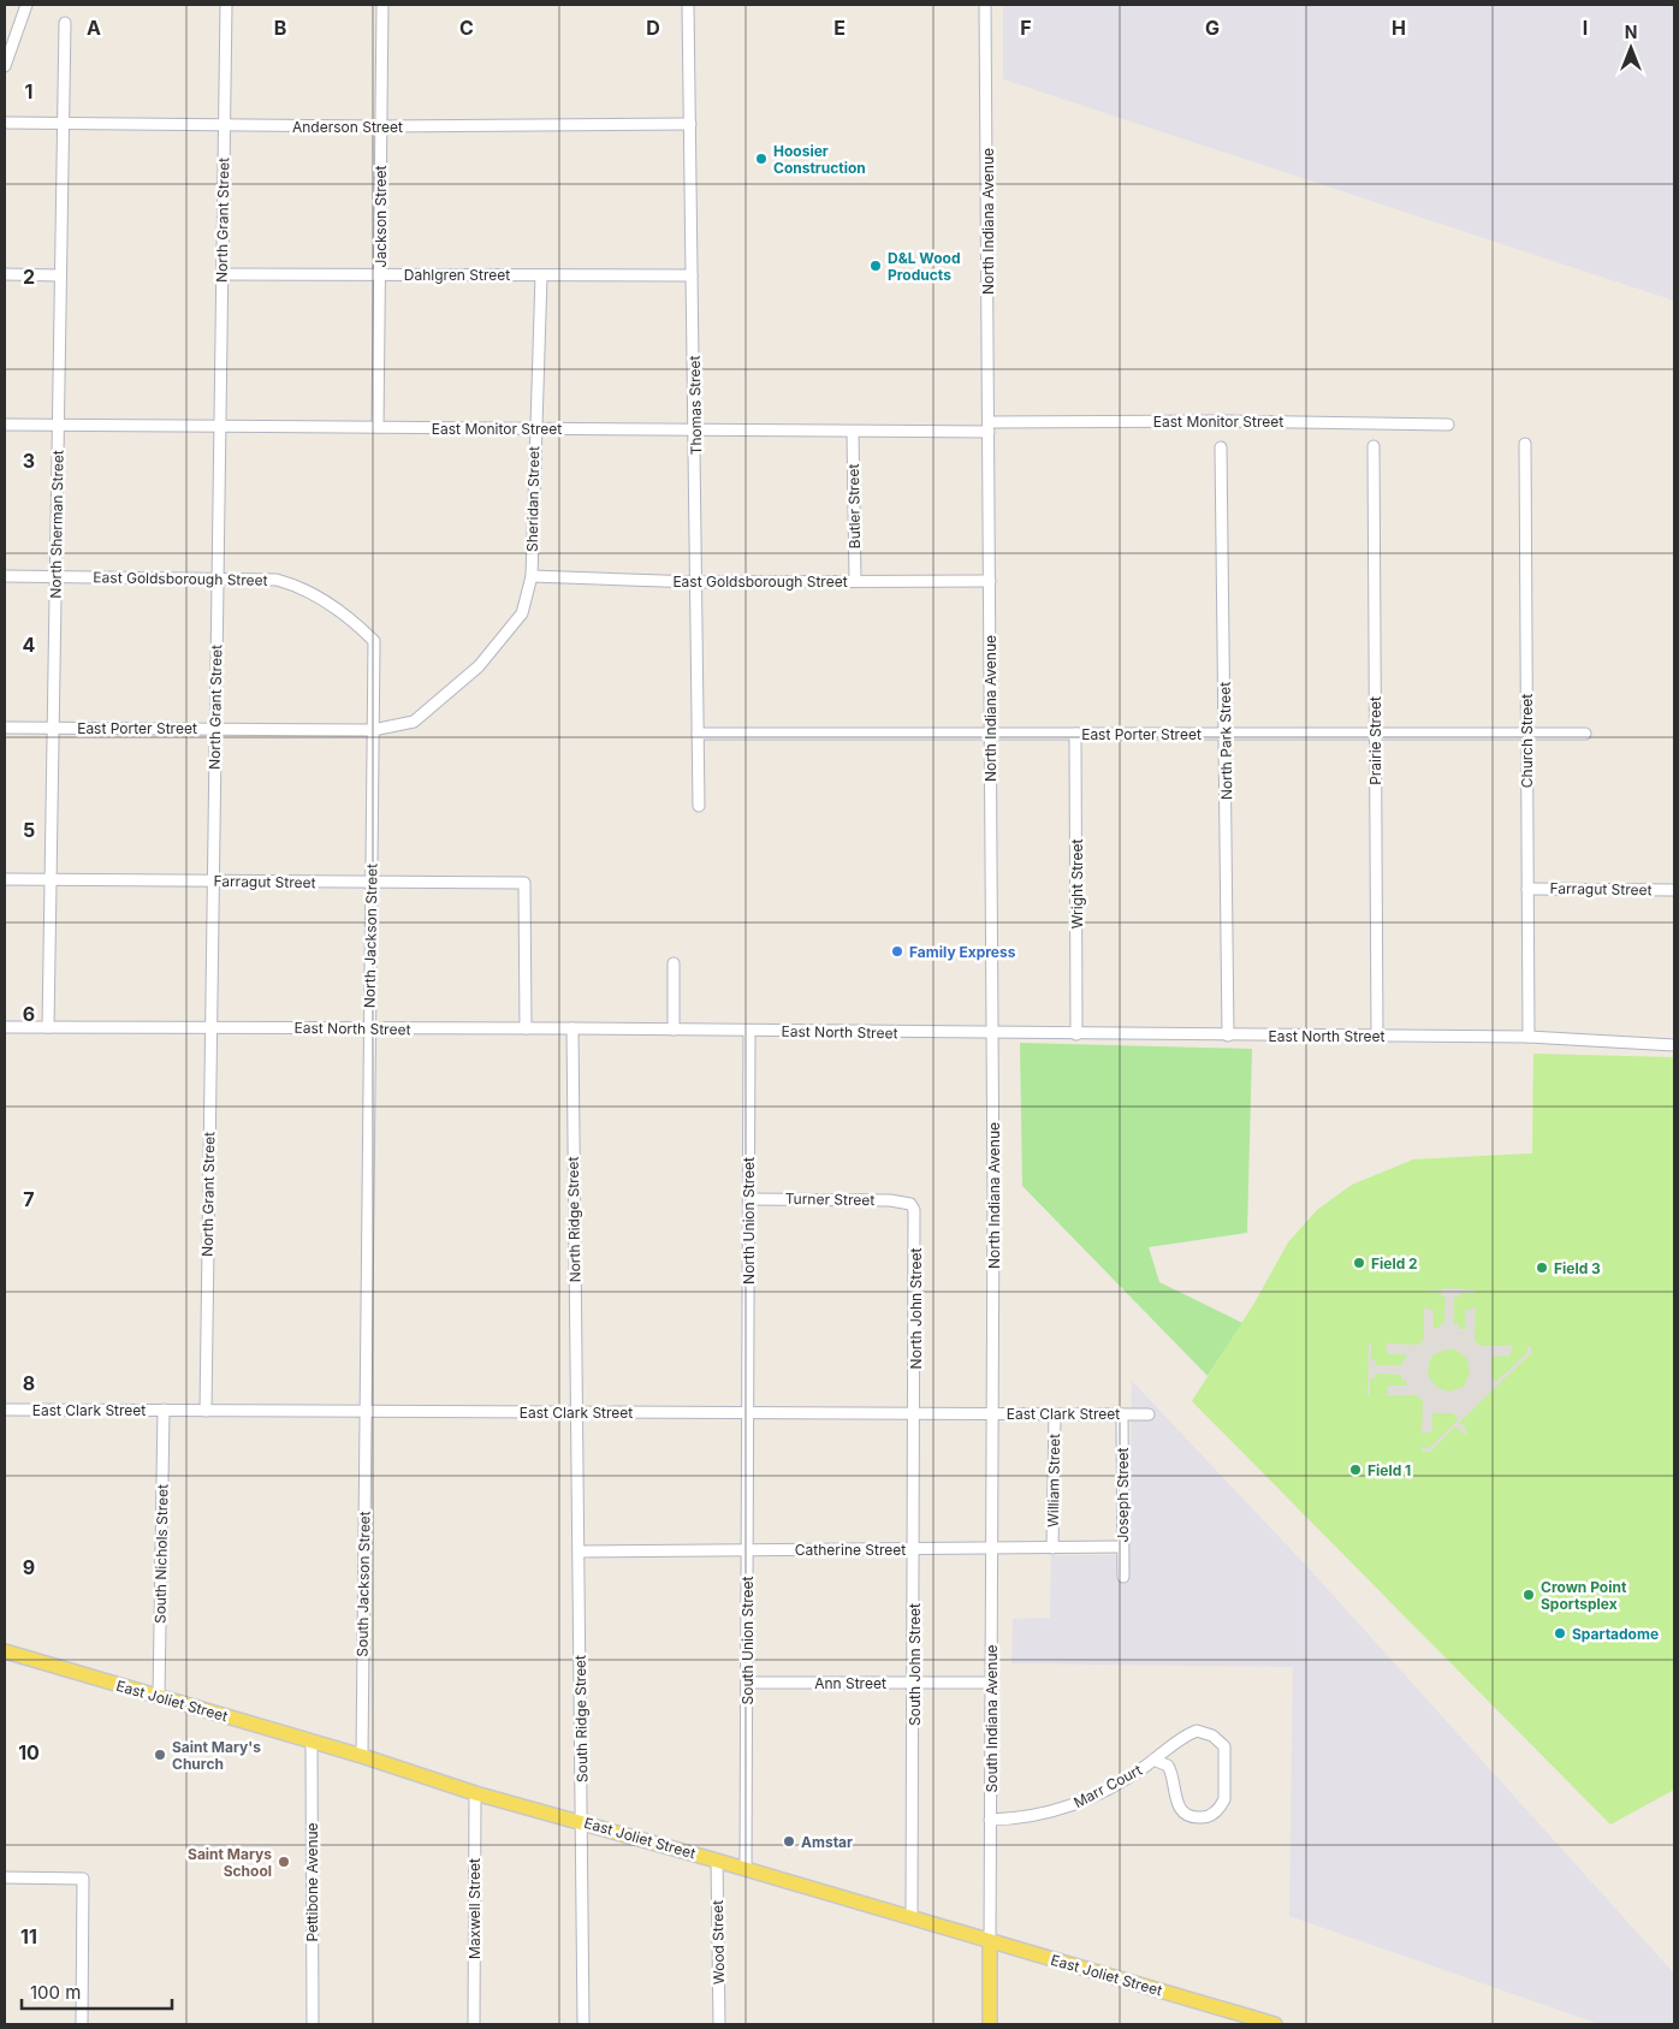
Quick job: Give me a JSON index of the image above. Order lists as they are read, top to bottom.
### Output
{
  "streets": {
    "main road": ["East Joliet Street", "South Indiana Avenue"],
    "street": [
      "Anderson Street",
      "Jackson Street",
      "North Grant Street",
      "North Indiana Avenue",
      "Dahlgren Street",
      "Thomas Street",
      "East Monitor Street",
      "Sheridan Street",
      "Butler Street",
      "North Sherman Street",
      "East Goldsborough Street",
      "East Porter Street",
      "North Park Street",
      "Prairie Street",
      "Church Street",
      "Farragut Street",
      "Wright Street",
      "North Jackson Street",
      "East North Street",
      "Turner Street",
      "North Ridge Street",
      "North Union Street",
      "North John Street",
      "East Clark Street",
      "William Street",
      "Joseph Street",
      "Catherine Street",
      "South Nichols Street",
      "South Jackson Street",
      "South Union Street",
      "South John Street",
      "Ann Street",
      "South Ridge Street",
      "Marr Court",
      "Pettibone Avenue",
      "Maxwell Street",
      "Wood Street"
    ]
  },
  "crossings": [
    ["Anderson Street", "Jackson Street"],
    ["Anderson Street", "North Grant Street"],
    ["Anderson Street", "Thomas Street"],
    ["Anderson Street", "North Sherman Street"],
    ["Jackson Street", "Dahlgren Street"],
    ["Jackson Street", "East Monitor Street"],
    ["North Grant Street", "Dahlgren Street"],
    ["North Grant Street", "East Monitor Street"],
    ["North Grant Street", "East Goldsborough Street"],
    ["North Grant Street", "East Porter Street"],
    ["North Grant Street", "Farragut Street"],
    ["North Grant Street", "East North Street"],
    ["North Grant Street", "East Clark Street"],
    ["North Indiana Avenue", "East Monitor Street"],
    ["North Indiana Avenue", "East Goldsborough Street"],
    ["North Indiana Avenue", "East Porter Street"],
    ["North Indiana Avenue", "East North Street"],
    ["North Indiana Avenue", "East Clark Street"],
    ["North Indiana Avenue", "South Indiana Avenue"],
    ["Dahlgren Street", "Thomas Street"],
    ["Dahlgren Street", "Sheridan Street"],
    ["Thomas Street", "East Monitor Street"],
    ["Thomas Street", "East Goldsborough Street"],
    ["Thomas Street", "East Porter Street"],
    ["East Monitor Street", "Sheridan Street"],
    ["East Monitor Street", "Butler Street"],
    ["East Monitor Street", "North Sherman Street"],
    ["Sheridan Street", "East Goldsborough Street"],
    ["Sheridan Street", "East Porter Street"],
    ["Butler Street", "East Goldsborough Street"],
    ["North Sherman Street", "East Goldsborough Street"],
    ["North Sherman Street", "East Porter Street"],
    ["North Sherman Street", "Farragut Street"],
    ["North Sherman Street", "East North Street"],
    ["East Goldsborough Street", "North Jackson Street"],
    ["East Porter Street", "North Park Street"],
    ["East Porter Street", "Prairie Street"],
    ["East Porter Street", "Church Street"],
    ["East Porter Street", "Wright Street"],
    ["East Porter Street", "North Jackson Street"],
    ["North Park Street", "East North Street"],
    ["Prairie Street", "East North Street"],
    ["Church Street", "Farragut Street"],
    ["Church Street", "East North Street"],
    ["Farragut Street", "North Jackson Street"],
    ["Farragut Street", "East North Street"],
    ["Wright Street", "East North Street"],
    ["North Jackson Street", "East North Street"],
    ["North Jackson Street", "East Clark Street"],
    ["North Jackson Street", "South Jackson Street"],
    ["East North Street", "North Ridge Street"],
    ["East North Street", "North Union Street"],
    ["Turner Street", "North Union Street"],
    ["Turner Street", "North John Street"],
    ["North Ridge Street", "East Clark Street"],
    ["North Ridge Street", "South Ridge Street"],
    ["North Union Street", "East Clark Street"],
    ["North Union Street", "South Union Street"],
    ["North John Street", "East Clark Street"],
    ["North John Street", "South John Street"],
    ["East Clark Street", "William Street"],
    ["East Clark Street", "Joseph Street"],
    ["East Clark Street", "South Nichols Street"],
    ["East Clark Street", "South Jackson Street"],
    ["East Clark Street", "South Union Street"],
    ["East Clark Street", "South John Street"],
    ["East Clark Street", "South Ridge Street"],
    ["East Clark Street", "South Indiana Avenue"],
    ["William Street", "Catherine Street"],
    ["Joseph Street", "Catherine Street"],
    ["Catherine Street", "South Union Street"],
    ["Catherine Street", "South John Street"],
    ["Catherine Street", "South Ridge Street"],
    ["Catherine Street", "South Indiana Avenue"],
    ["South Nichols Street", "East Joliet Street"],
    ["South Jackson Street", "East Joliet Street"],
    ["South Union Street", "Ann Street"],
    ["South Union Street", "East Joliet Street"],
    ["South John Street", "Ann Street"],
    ["South John Street", "East Joliet Street"],
    ["Ann Street", "South Indiana Avenue"],
    ["East Joliet Street", "South Ridge Street"],
    ["East Joliet Street", "South Indiana Avenue"],
    ["East Joliet Street", "Pettibone Avenue"],
    ["East Joliet Street", "Maxwell Street"],
    ["East Joliet Street", "Wood Street"],
    ["South Indiana Avenue", "Marr Court"]
  ],
  "places": [
    "Hoosier Construction",
    "D&L Wood Products",
    "Family Express",
    "Field 2",
    "Field 3",
    "Field 1",
    "Crown Point Sportsplex",
    "Spartadome",
    "Saint Mary's Church",
    "Amstar",
    "Saint Marys School"
  ],
  "scale_bar": "100 m",
  "north": "top",
  "grid": {
    "columns": [
      "A",
      "B",
      "C",
      "D",
      "E",
      "F",
      "G",
      "H",
      "I"
    ],
    "rows": [
      "1",
      "2",
      "3",
      "4",
      "5",
      "6",
      "7",
      "8",
      "9",
      "10",
      "11"
    ]
  }
}
